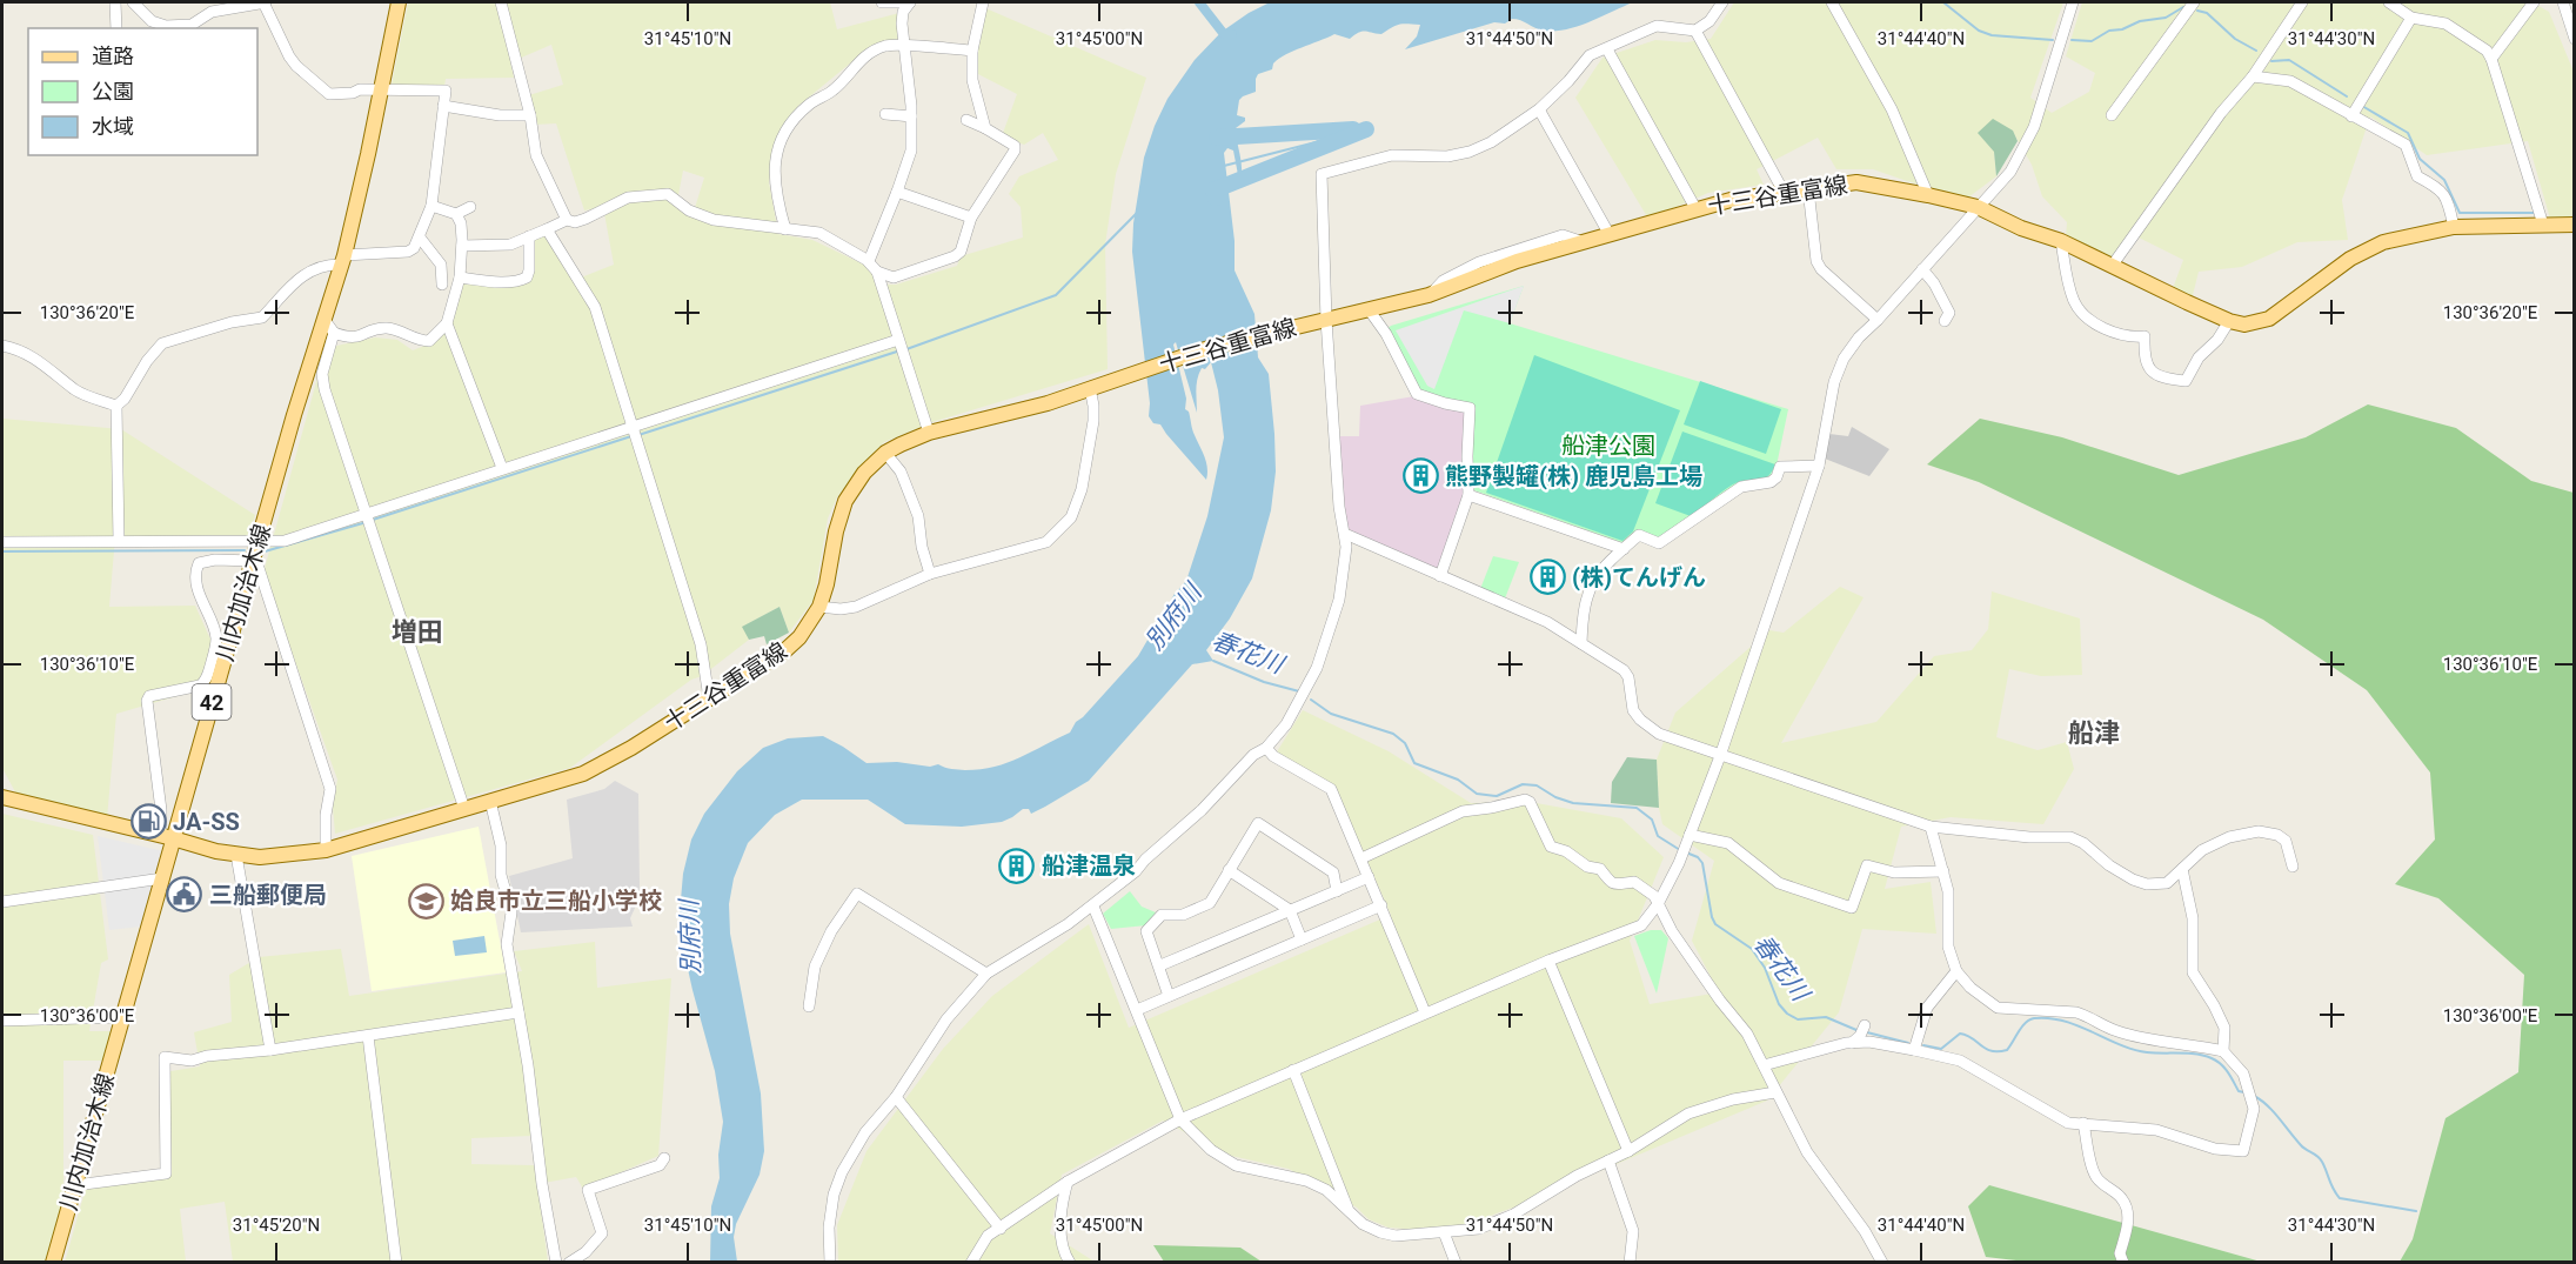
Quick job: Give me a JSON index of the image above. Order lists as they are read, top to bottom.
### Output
{
  "streets": {
    "main road": ["十三谷重富線", "川内加治木線", "42"]
  },
  "crossings": [
    ["十三谷重富線", "川内加治木線"]
  ],
  "districts": ["増田", "船津"],
  "water": ["別府川", "春花川"],
  "parks": ["船津公園"],
  "places": {
    "building": ["熊野製罐(株) 鹿児島工場", "(株)てんげん", "船津温泉"],
    "fuel station": ["JA-SS"],
    "public building": ["三船郵便局"],
    "school or university": ["姶良市立三船小学校"]
  },
  "legend": ["道路", "公園", "水域"],
  "coordinates": [
    "31°45'10\"N",
    "31°45'00\"N",
    "31°44'50\"N",
    "31°44'40\"N",
    "31°44'30\"N",
    "130°36'20\"E",
    "130°36'10\"E",
    "130°36'00\"E",
    "31°45'20\"N"
  ]
}
